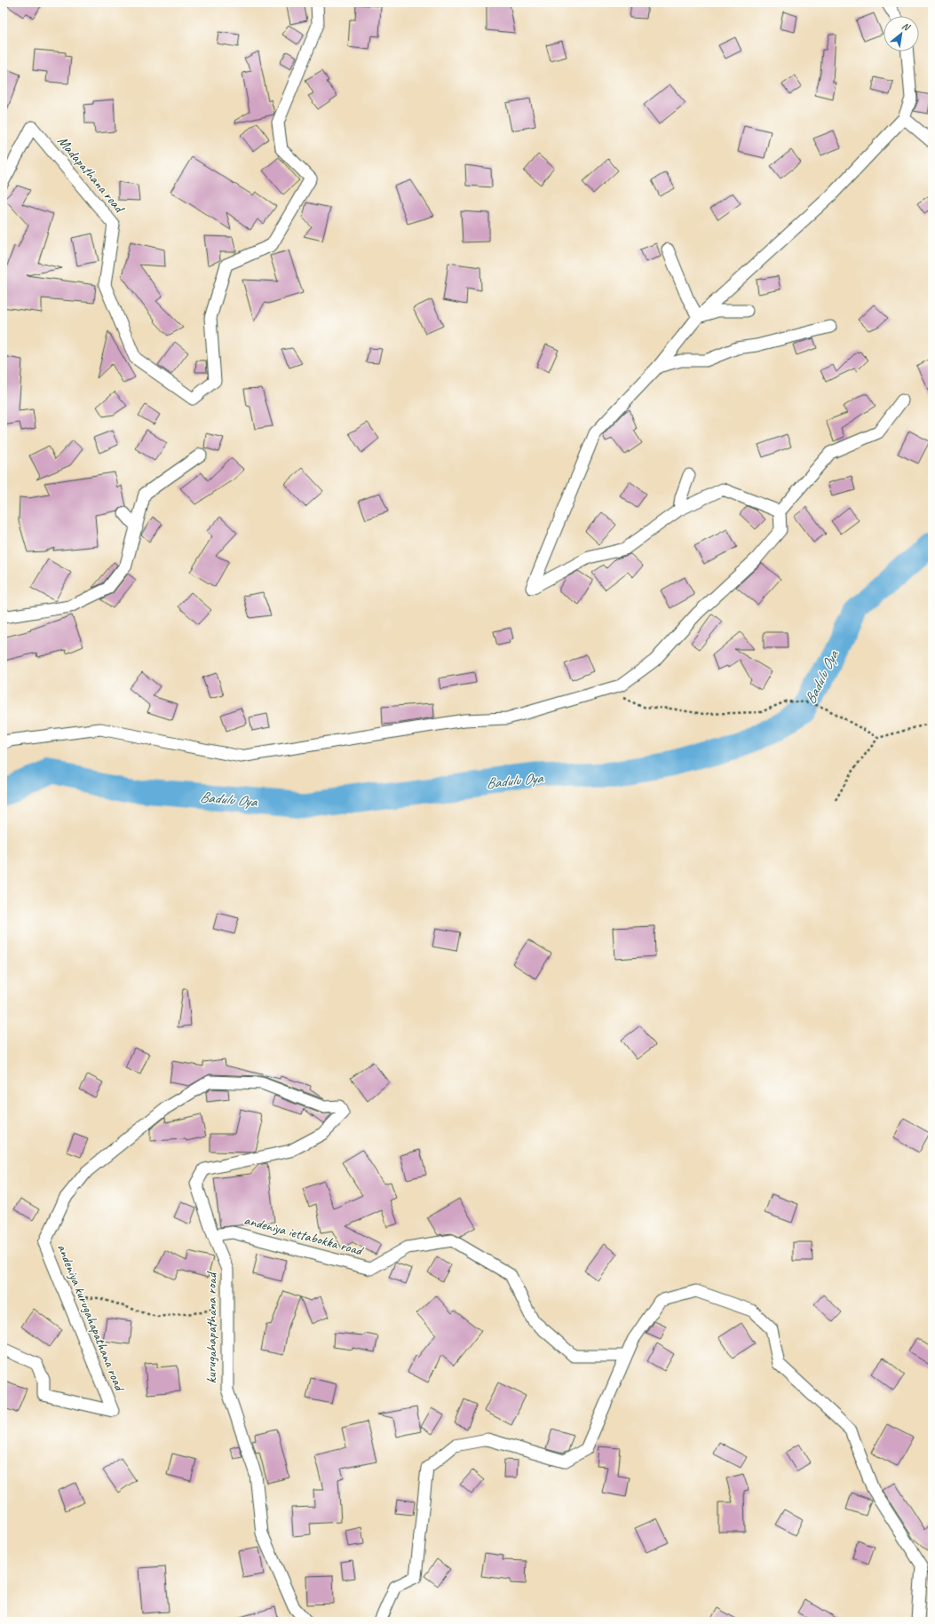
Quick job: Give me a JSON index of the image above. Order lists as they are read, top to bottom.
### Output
{
  "streets": {
    "street": [
      "Madapathana road",
      "andeniya iettabokka road",
      "andeniya kurugahapathana road",
      "kurugahapathana road"
    ]
  },
  "crossings": [
    ["andeniya iettabokka road", "kurugahapathana road"],
    ["andeniya kurugahapathana road", "kurugahapathana road"]
  ],
  "water": ["Badulu Oya"],
  "north": "top right"
}
